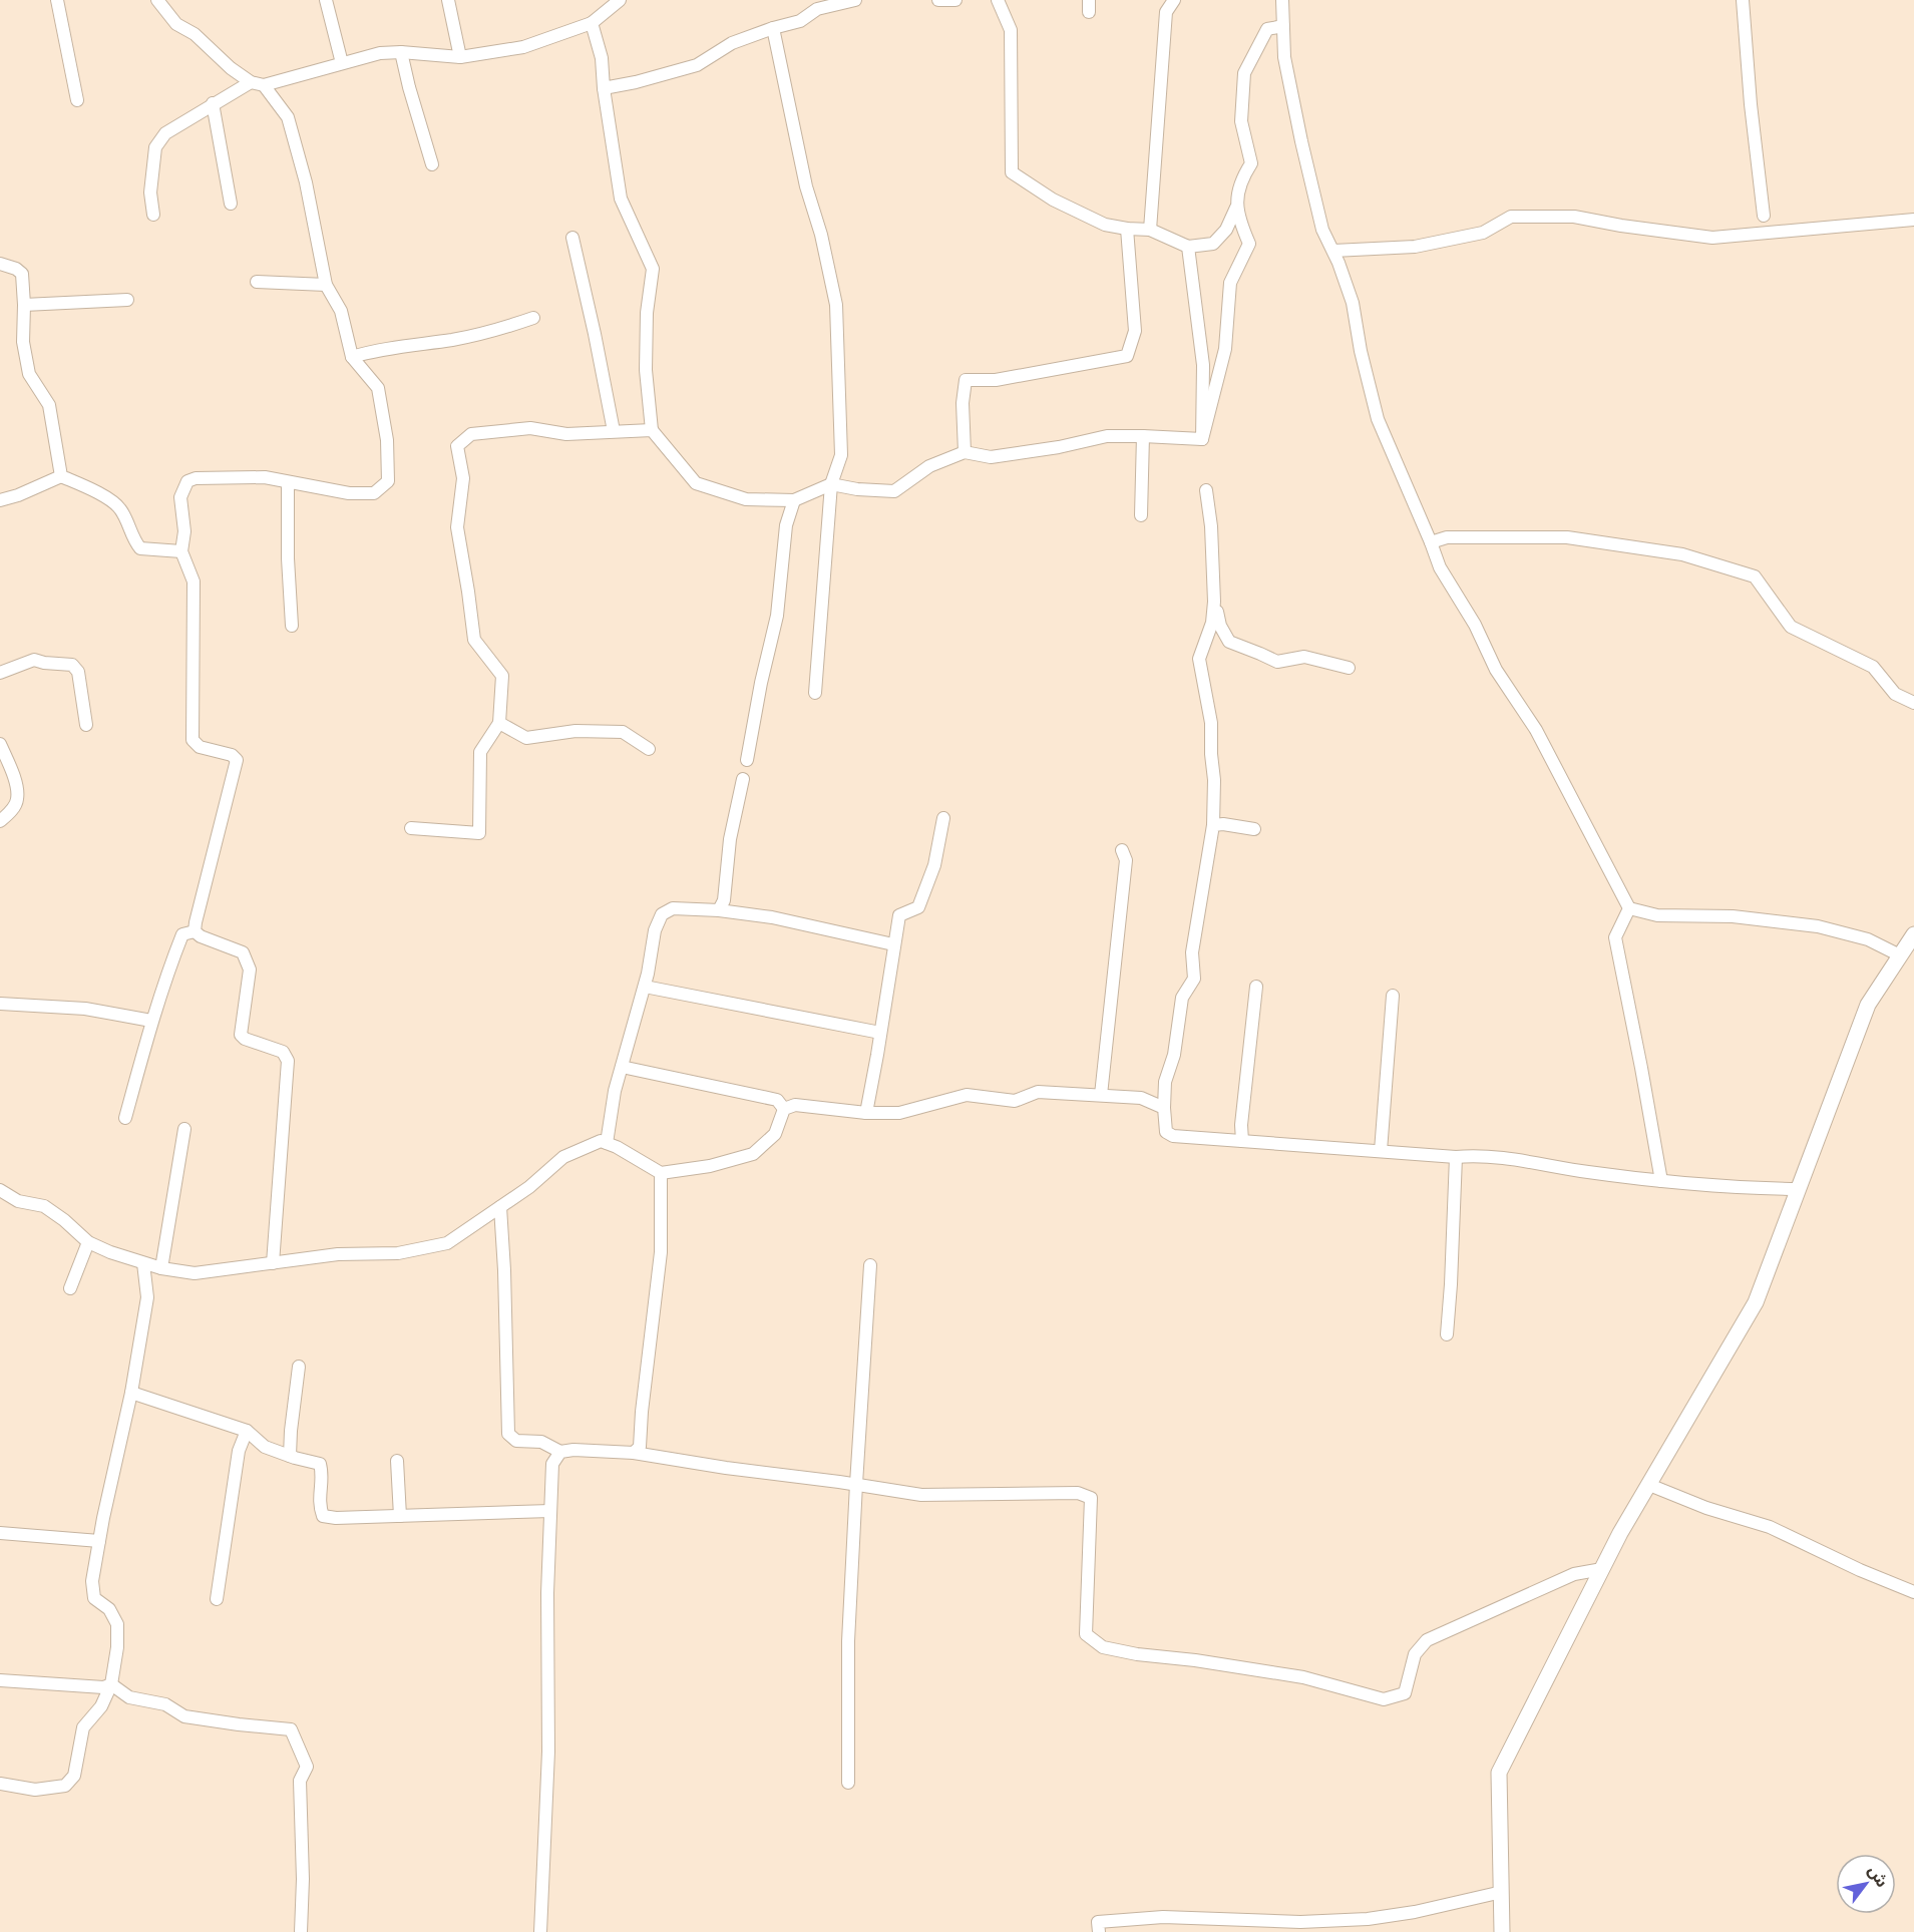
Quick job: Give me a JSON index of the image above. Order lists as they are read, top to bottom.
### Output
{
  "north": "top right"
}
